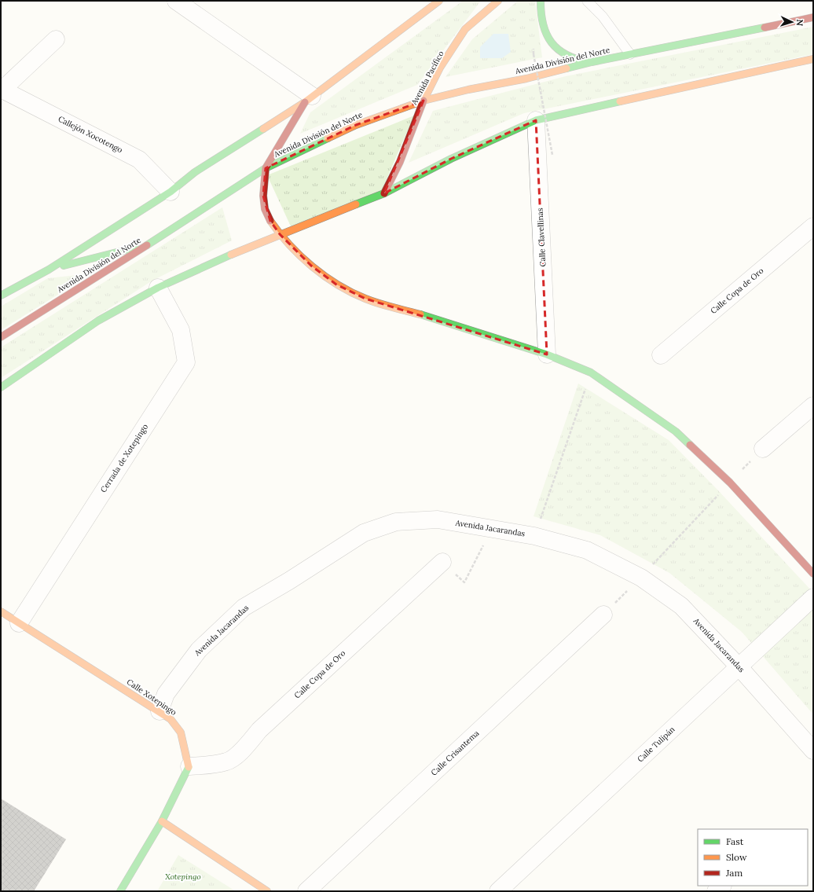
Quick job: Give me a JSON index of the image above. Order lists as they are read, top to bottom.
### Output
{
  "streets": {
    "main road": ["Avenida División del Norte", "Avenida Pacífico", "Calle Xotepingo"],
    "street": [
      "Callejón Xocotengo",
      "Calle Clavellinas",
      "Calle Copa de Oro",
      "Cerrada de Xotepingo",
      "Avenida Jacarandas",
      "Calle Tulipán",
      "Calle Crisantema"
    ]
  },
  "crossings": [
    ["Avenida División del Norte", "Avenida Pacífico"],
    ["Calle Copa de Oro", "Calle Xotepingo"],
    ["Cerrada de Xotepingo", "Calle Xotepingo"],
    ["Avenida Jacarandas", "Calle Xotepingo"],
    ["Avenida Jacarandas", "Calle Tulipán"]
  ],
  "parks": ["Xotepingo"],
  "legend": ["Fast", "Slow", "Jam"],
  "north": "right"
}
